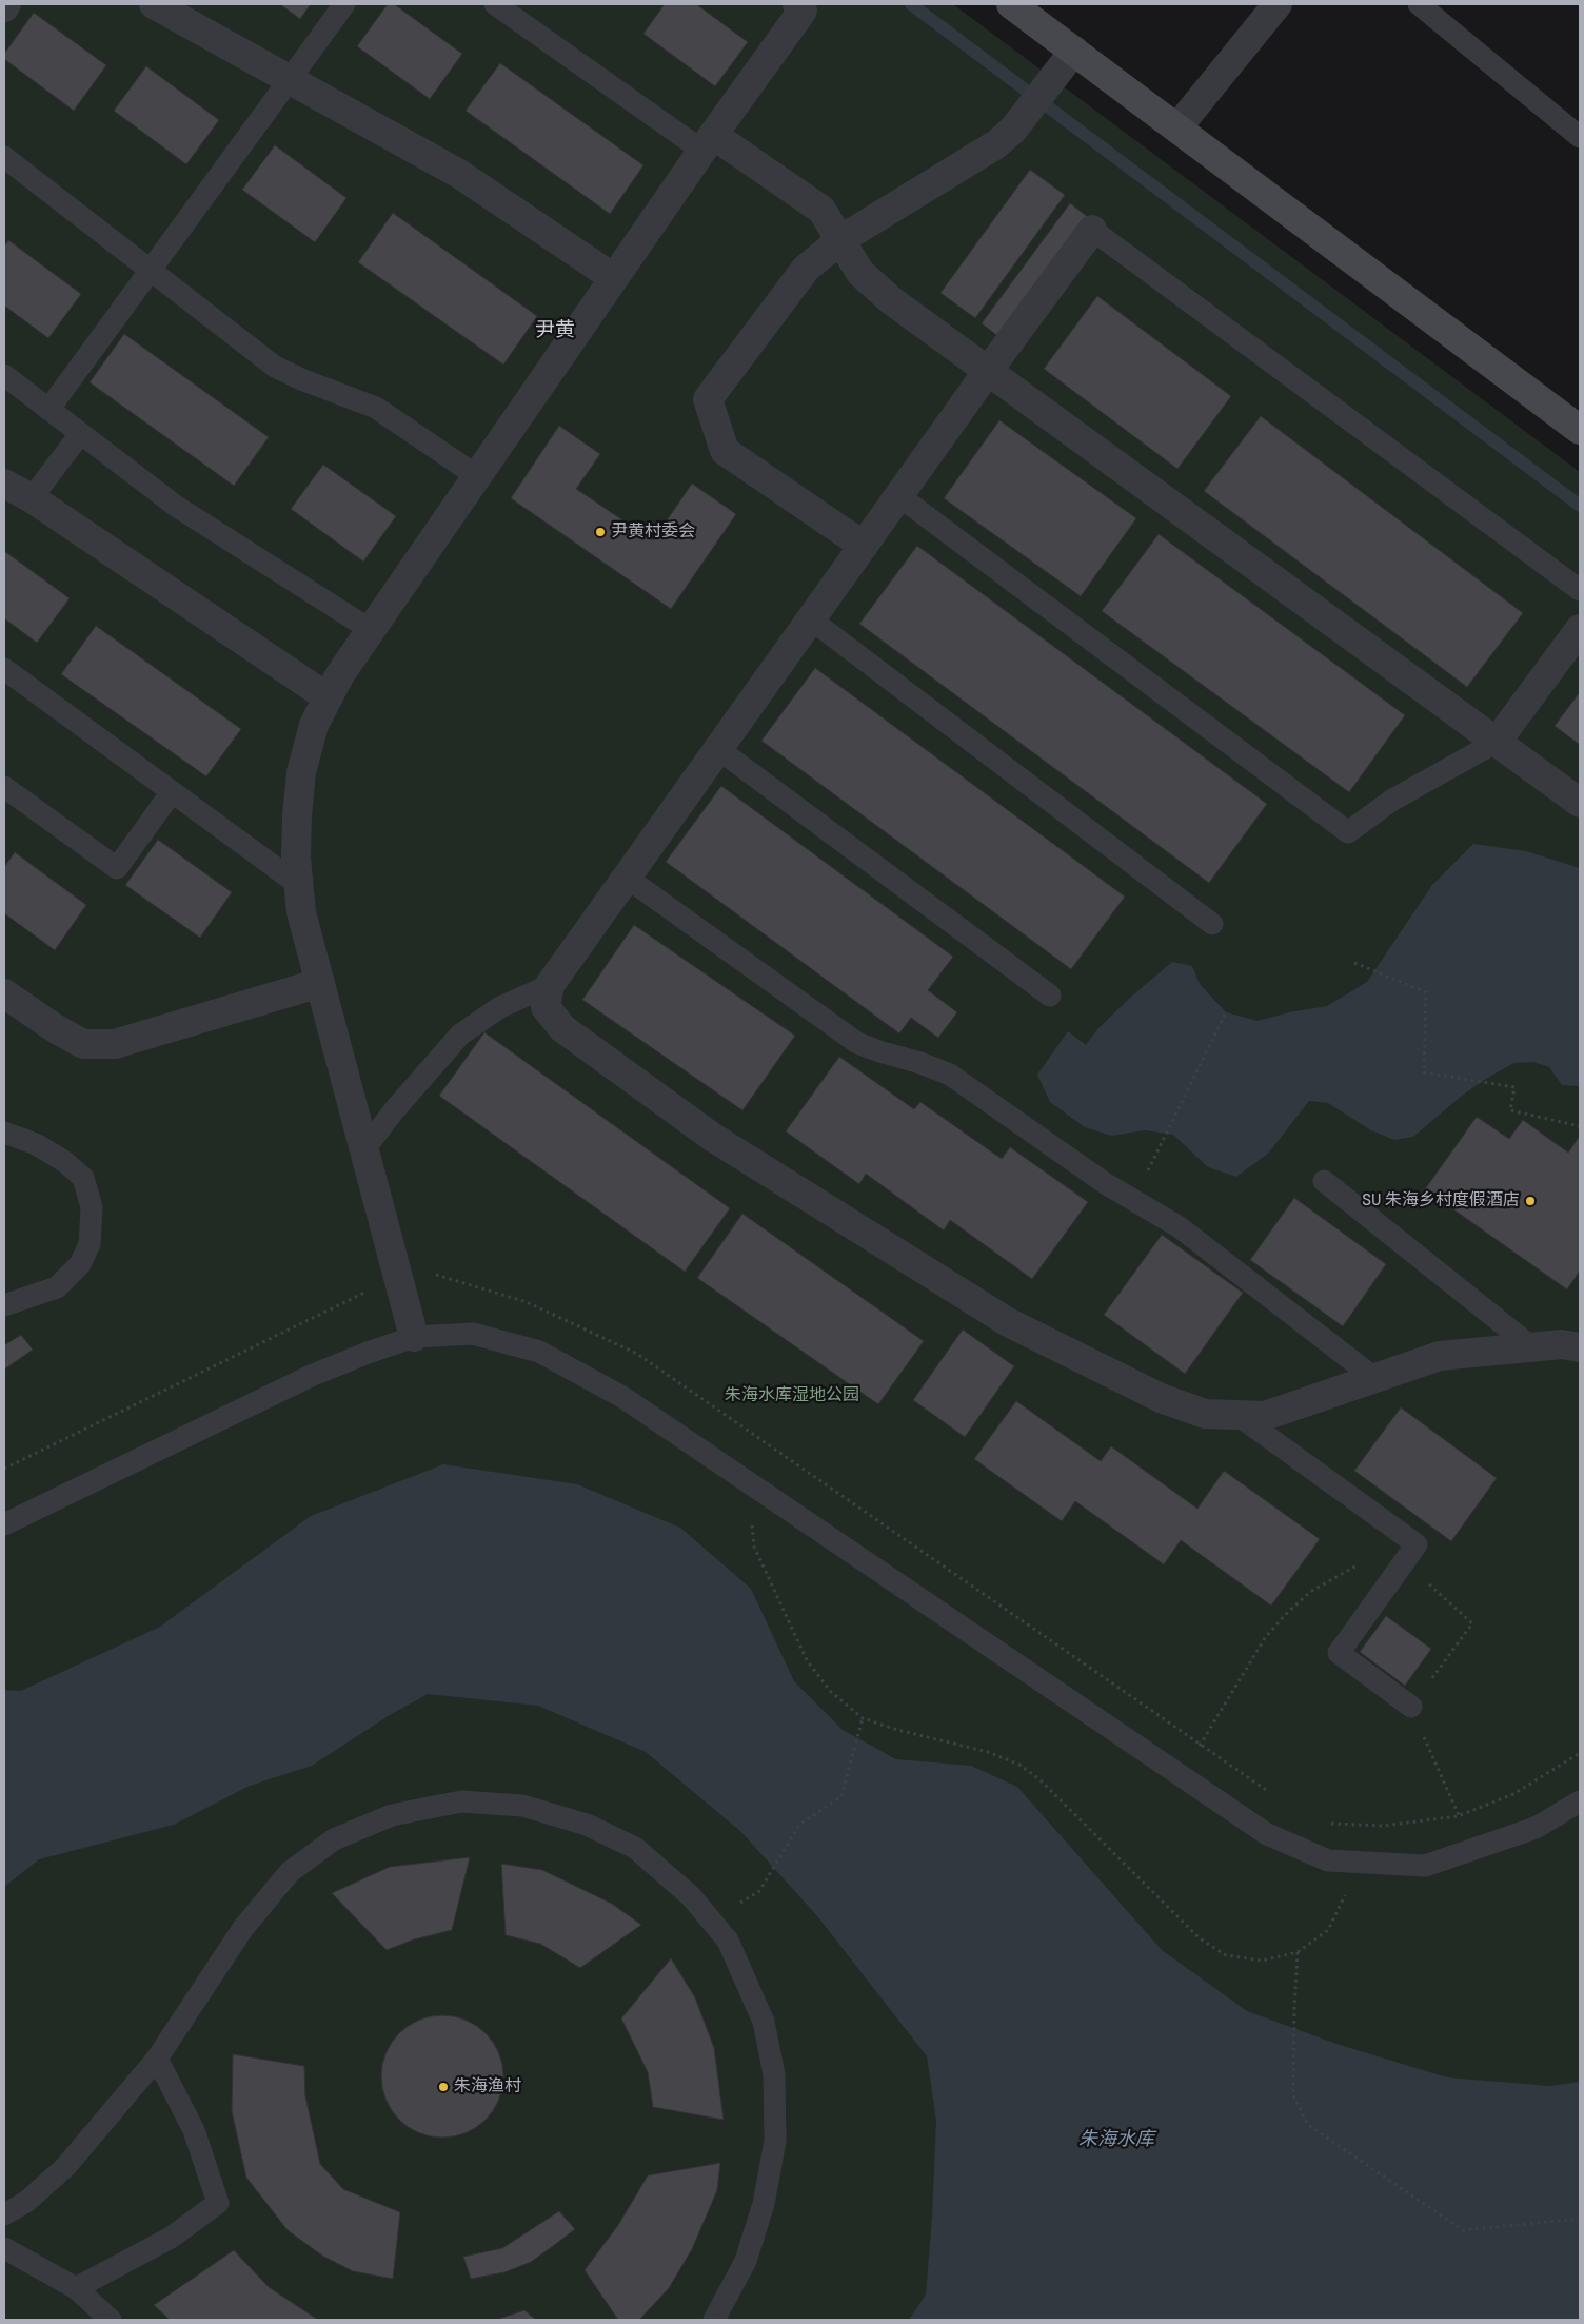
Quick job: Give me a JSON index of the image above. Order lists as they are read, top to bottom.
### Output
{
  "districts": ["尹黄"],
  "water": ["朱海水库"],
  "parks": ["朱海水库湿地公园"],
  "places": ["尹黄村委会", "SU 朱海乡村度假酒店", "朱海渔村"]
}
